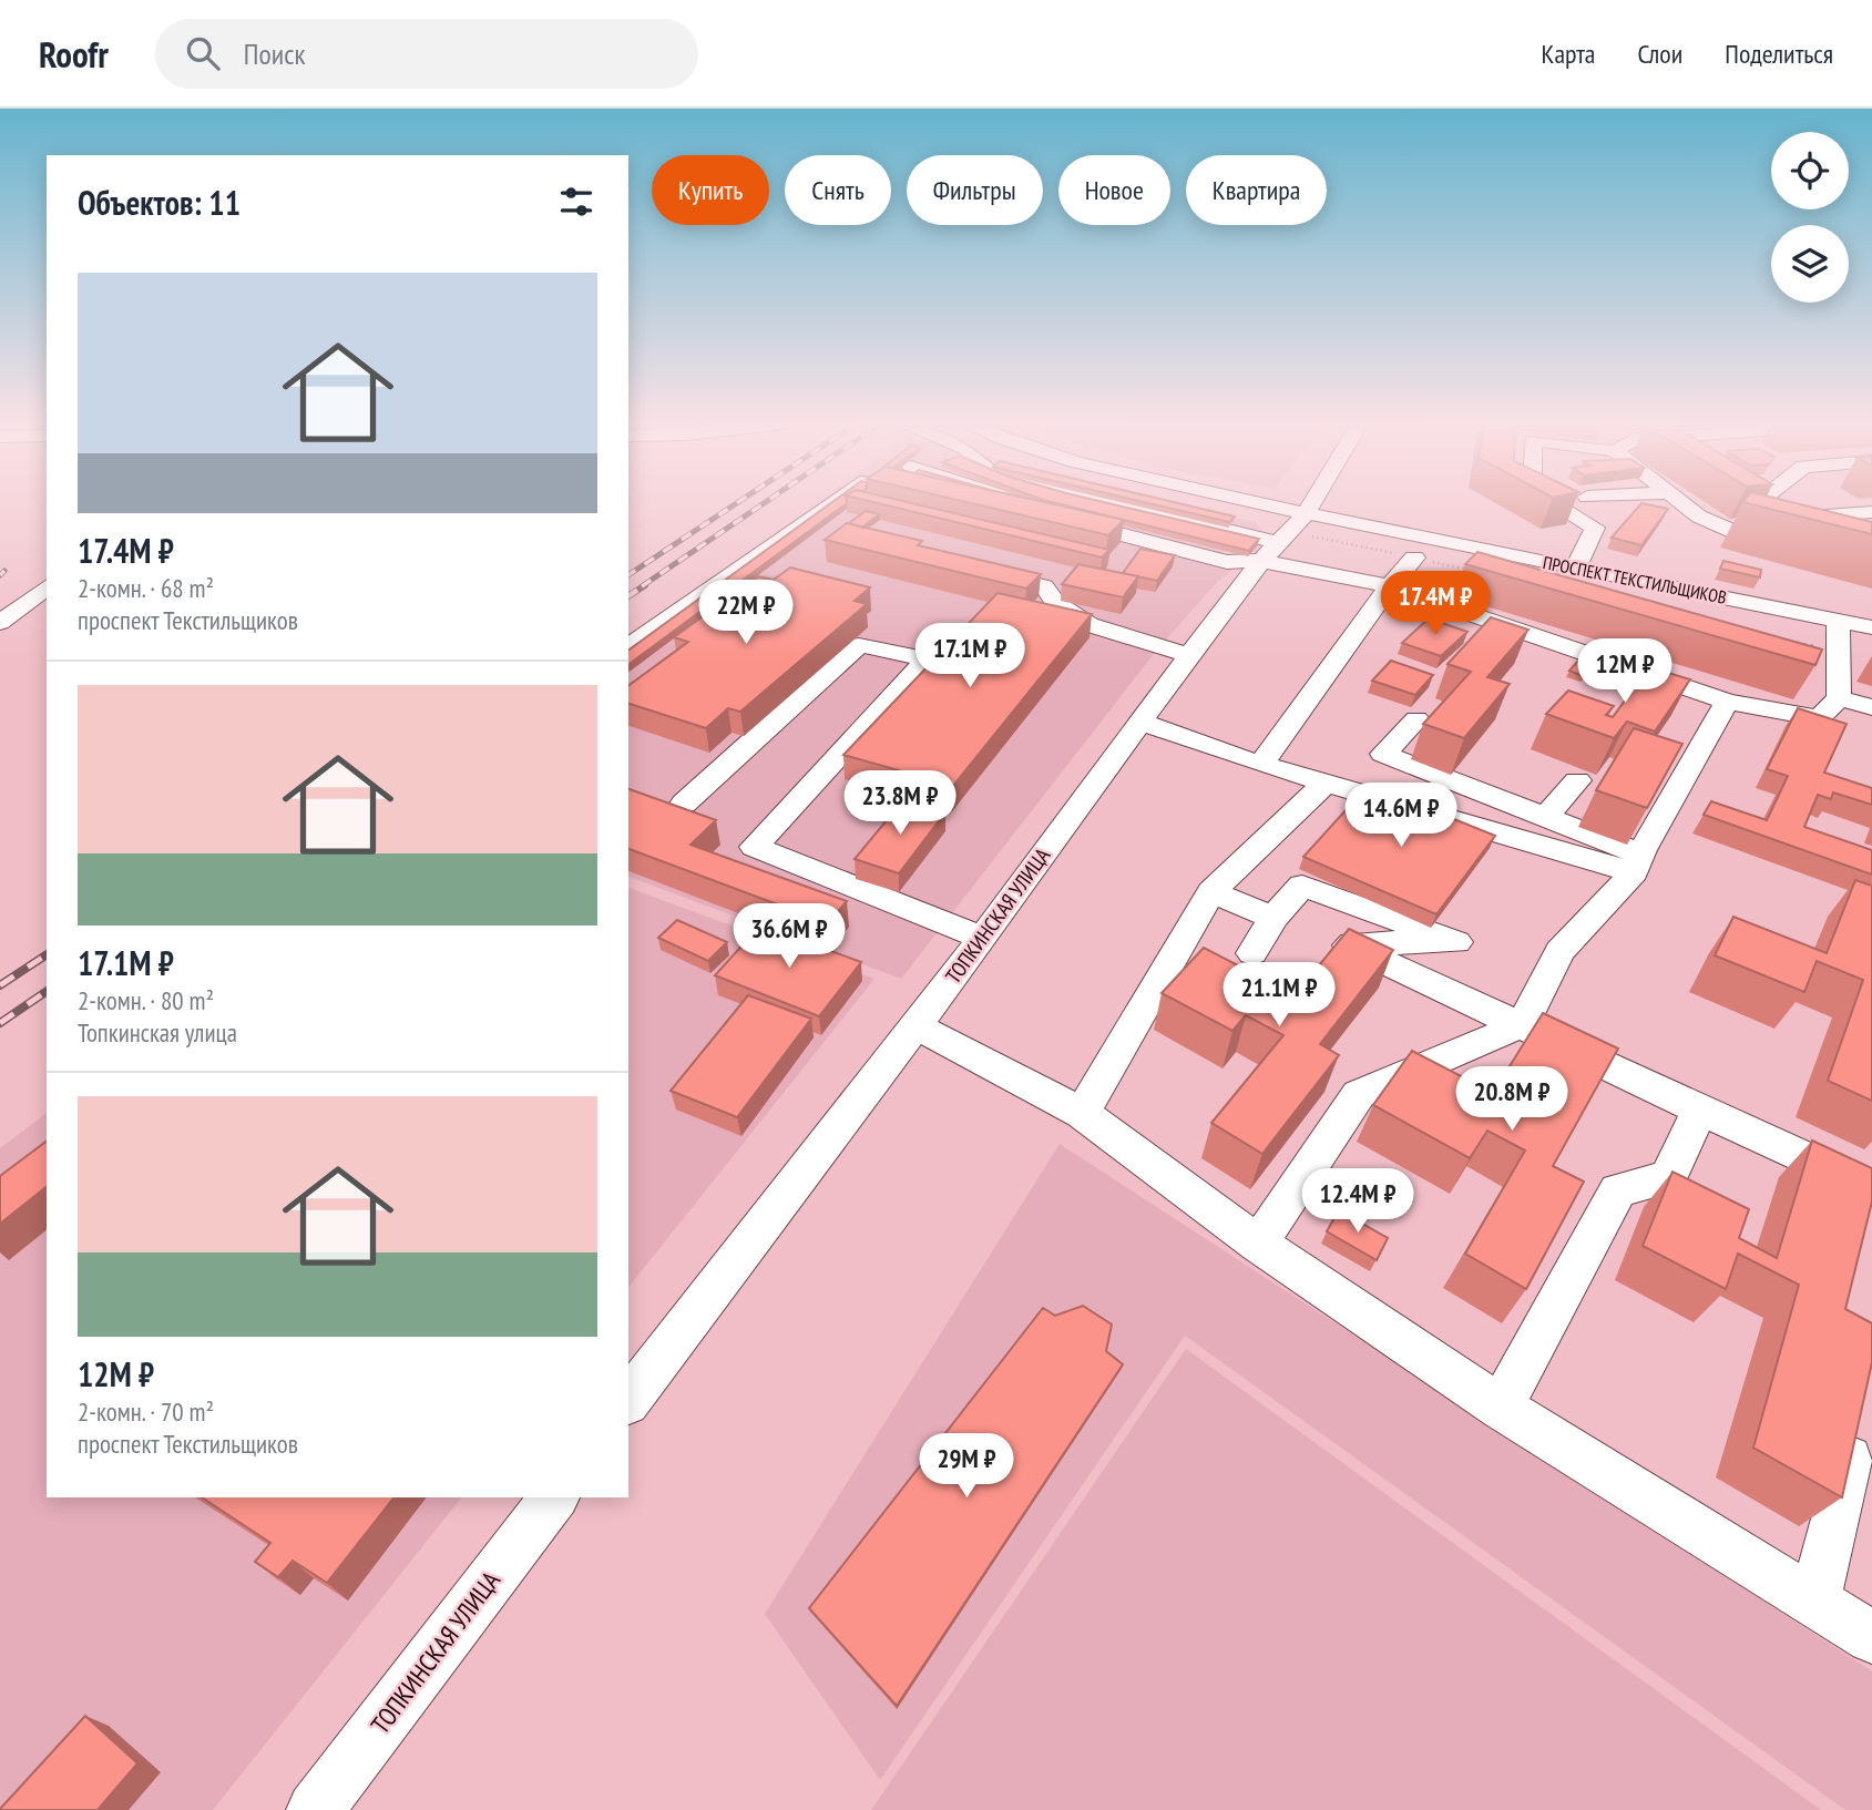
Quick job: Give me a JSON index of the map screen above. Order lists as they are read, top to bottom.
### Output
{
  "streets": {
    "street": ["ПРОСПЕКТ ТЕКСТИЛЬЩИКОВ", "ТОПКИНСКАЯ УЛИЦА"]
  },
  "crossings": [
    ["ПРОСПЕКТ ТЕКСТИЛЬЩИКОВ", "ТОПКИНСКАЯ УЛИЦА"]
  ],
  "page": {
    "header": "Roofr",
    "search": "Поиск",
    "nav": ["Карта", "Слои", "Поделиться"],
    "chip": [
      "Купить",
      "Снять",
      "Фильтры",
      "Новое",
      "Квартира"
    ],
    "heading": "Объектов: 11",
    "list": [
      {
        "name": "17.4M ₽",
        "note": "2-комн. · 68 m² · проспект Текстильщиков"
      },
      {
        "name": "17.1M ₽",
        "note": "2-комн. · 80 m² · Топкинская улица"
      },
      {
        "name": "12M ₽",
        "note": "2-комн. · 70 m² · проспект Текстильщиков"
      }
    ],
    "price": [
      "17.4M ₽",
      "22M ₽",
      "17.1M ₽",
      "12M ₽",
      "23.8M ₽",
      "14.6M ₽",
      "36.6M ₽",
      "21.1M ₽",
      "20.8M ₽",
      "12.4M ₽",
      "29M ₽"
    ]
  }
}
